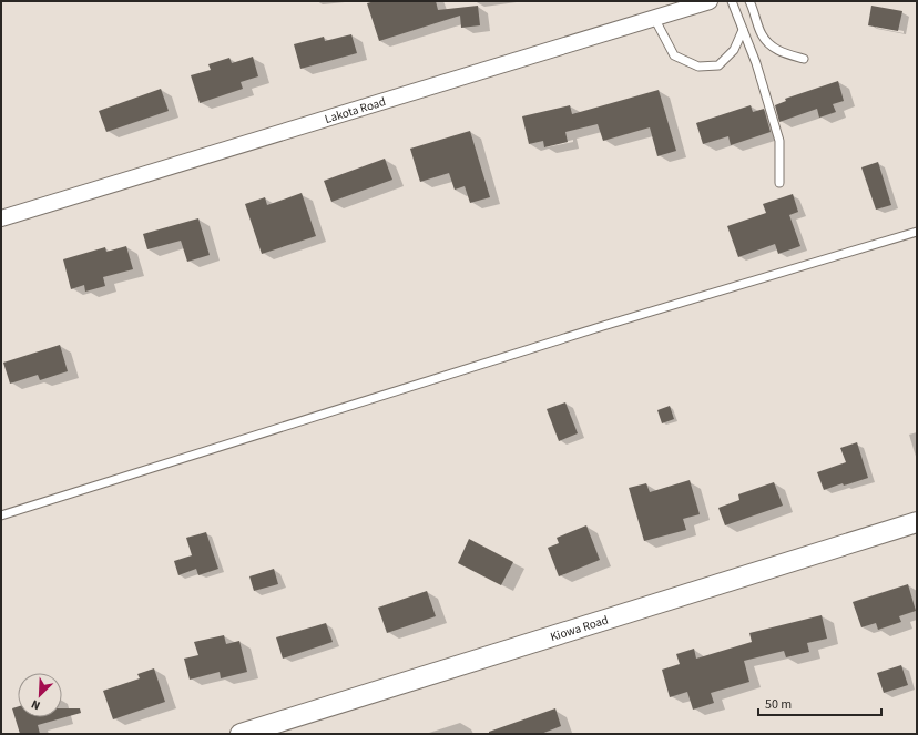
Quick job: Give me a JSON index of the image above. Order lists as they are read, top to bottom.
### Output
{
  "streets": {
    "street": ["Lakota Road", "Kiowa Road"]
  },
  "scale_bar": "50 m",
  "north": "bottom left"
}
